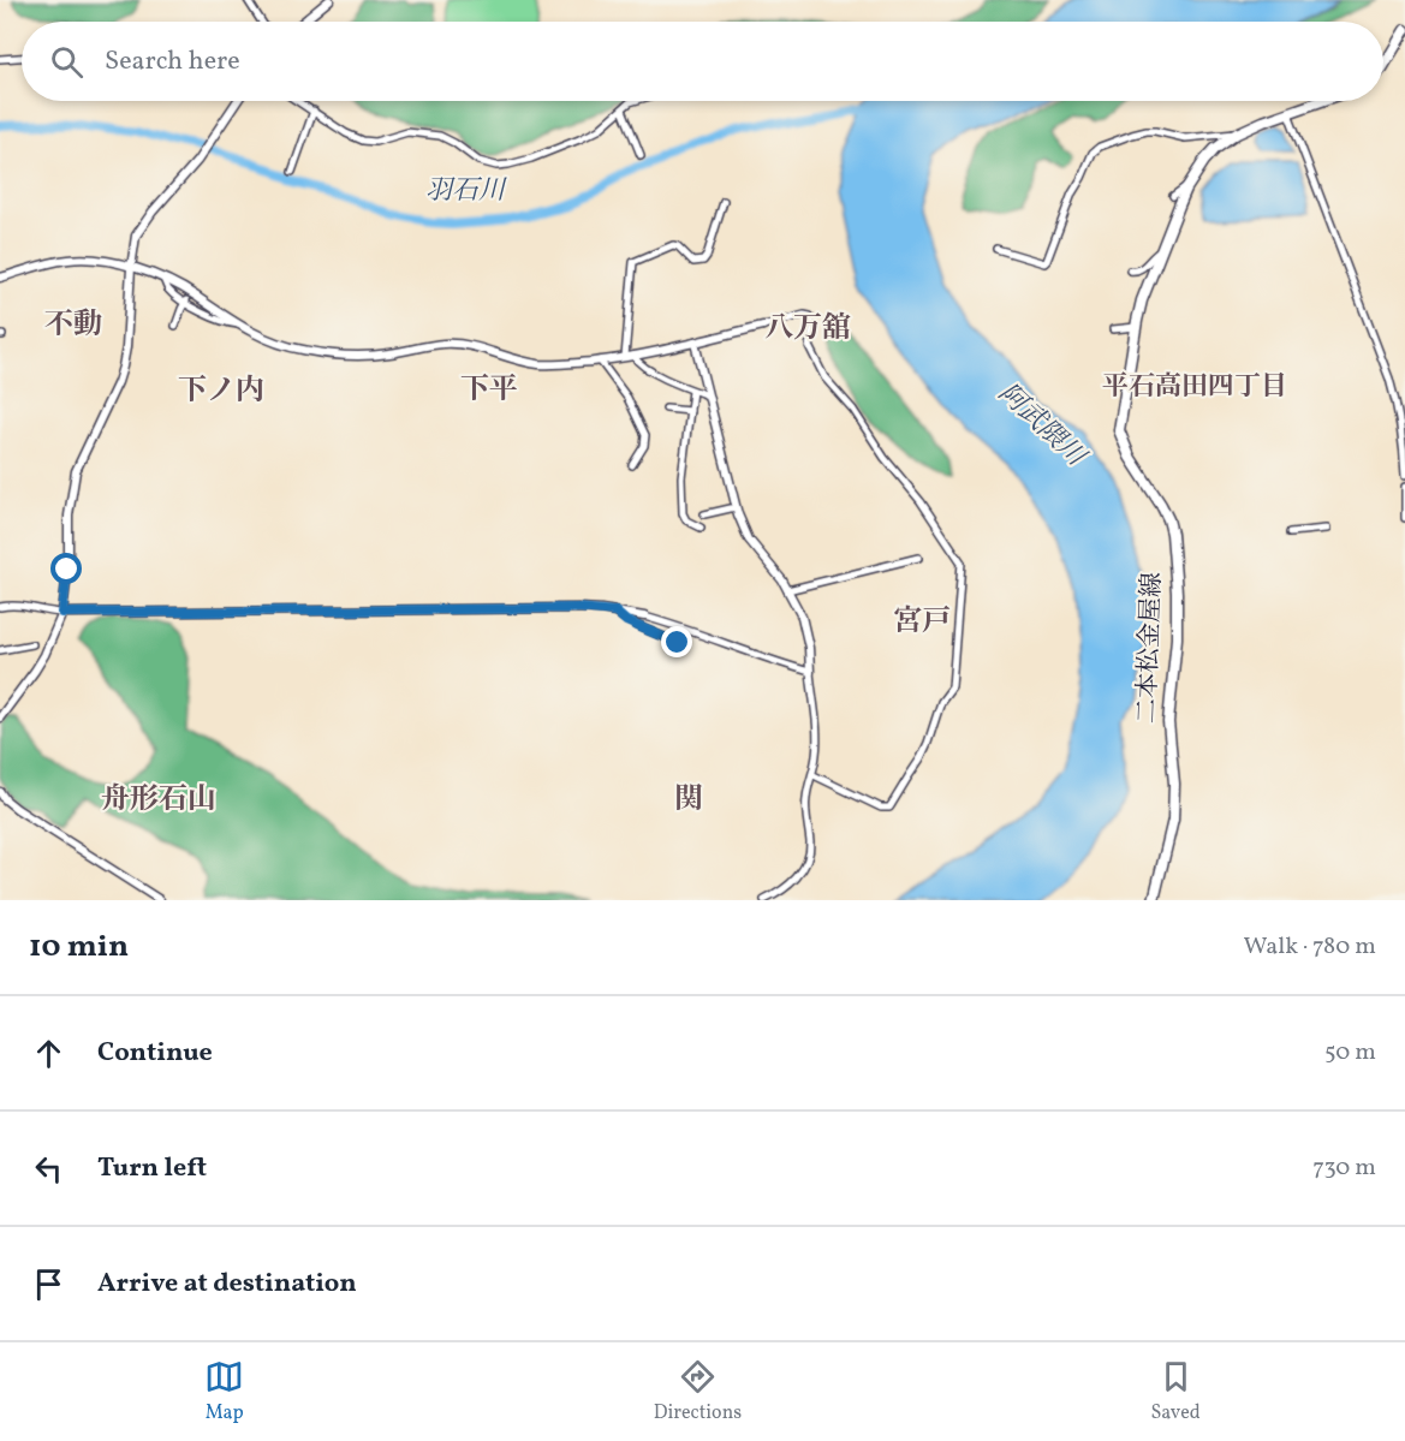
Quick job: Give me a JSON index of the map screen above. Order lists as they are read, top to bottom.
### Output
{
  "streets": {
    "main road": ["二本松金屋線"]
  },
  "districts": [
    "不動",
    "八万舘",
    "平石高田四丁目",
    "下平",
    "下ノ内",
    "宮戸",
    "舟形石山",
    "関"
  ],
  "water": ["羽石川", "阿武隈川"],
  "page": {
    "search": "Search here",
    "heading": ["10 min", "Walk · 780 m"],
    "list": [
      ["Continue", "50 m"],
      ["Turn left", "730 m"],
      "Arrive at destination"
    ],
    "nav": ["Map", "Directions", "Saved"]
  }
}
